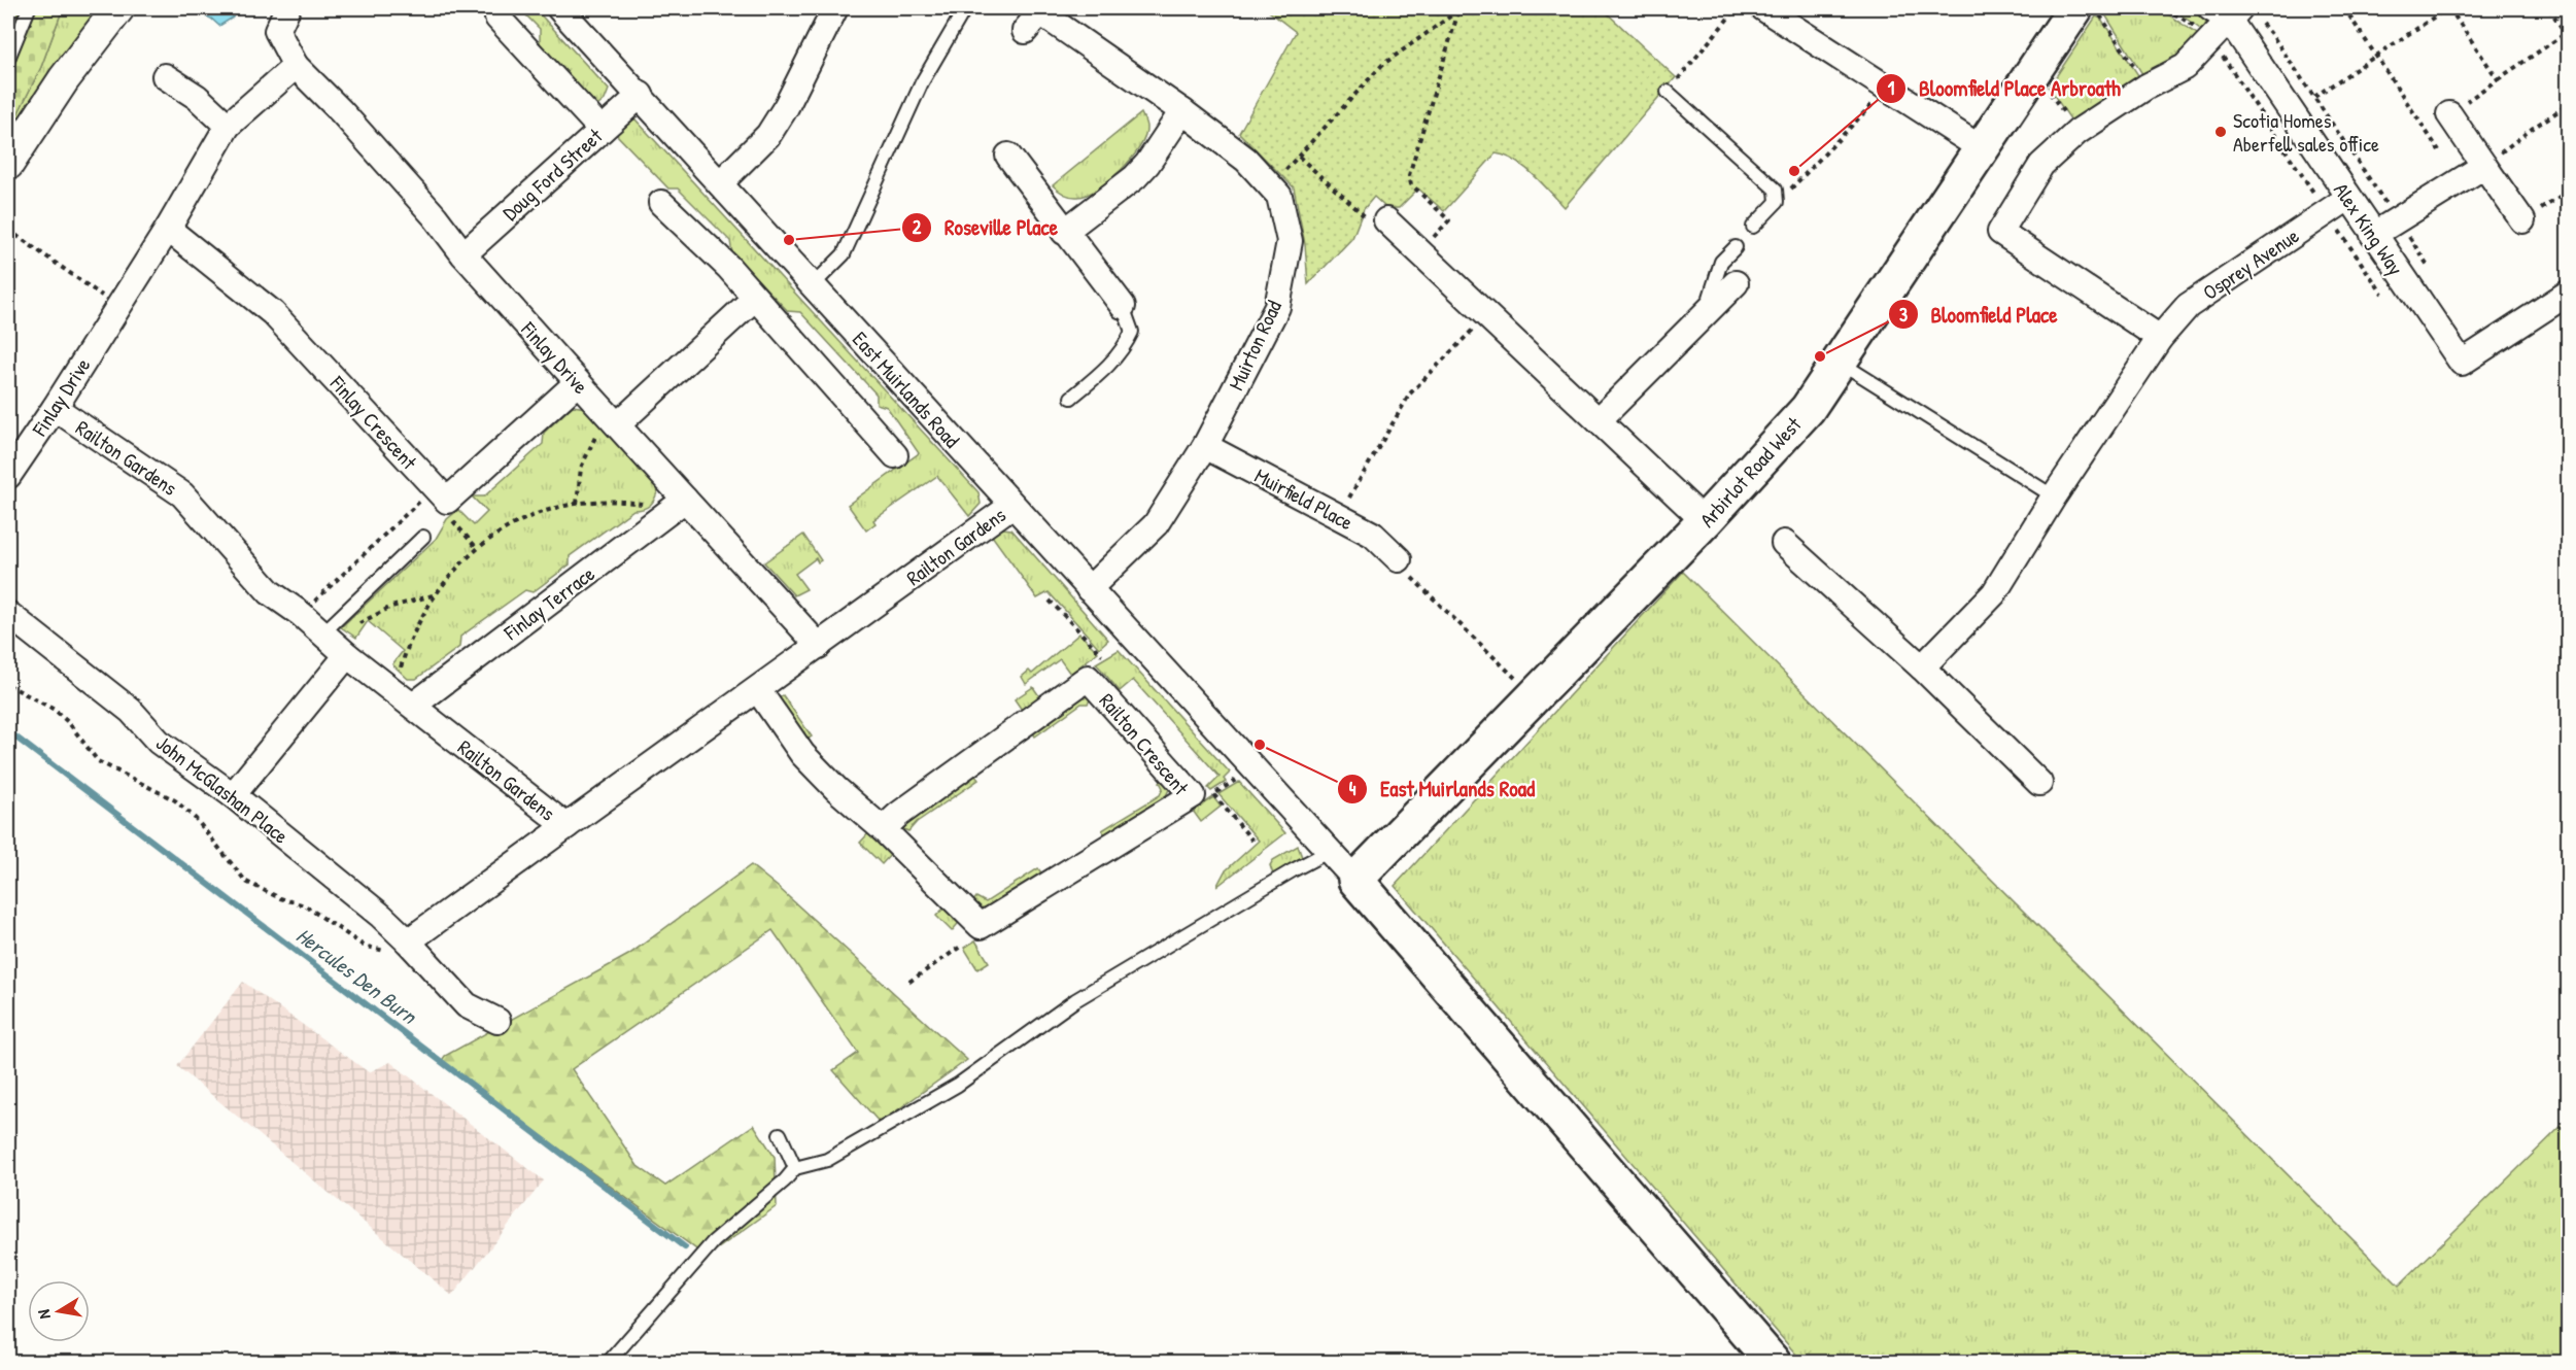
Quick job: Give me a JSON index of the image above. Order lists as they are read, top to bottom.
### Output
{
  "streets": {
    "main road": ["Arbirlot Road West"],
    "street": [
      "Doug Ford Street",
      "Alex King Way",
      "Osprey Avenue",
      "Muirton Road",
      "Finlay Drive",
      "East Muirlands Road",
      "Finlay Crescent",
      "Railton Gardens",
      "Muirfield Place",
      "Finlay Terrace",
      "Railton Crescent",
      "John McGlashan Place"
    ]
  },
  "crossings": [
    ["Doug Ford Street", "Finlay Drive"],
    ["Doug Ford Street", "East Muirlands Road"],
    ["Alex King Way", "Osprey Avenue"],
    ["Muirton Road", "East Muirlands Road"],
    ["Muirton Road", "Muirfield Place"],
    ["Finlay Drive", "Finlay Crescent"],
    ["Finlay Drive", "Railton Gardens"],
    ["Finlay Drive", "Finlay Terrace"],
    ["East Muirlands Road", "Railton Gardens"],
    ["East Muirlands Road", "Arbirlot Road West"],
    ["Railton Gardens", "Finlay Terrace"],
    ["Railton Gardens", "Railton Crescent"]
  ],
  "water": ["Hercules Den Burn"],
  "places": [
    "Scotia Homes Aberfell sales office",
    "Bloomfield Place Arbroath",
    "Roseville Place",
    "Bloomfield Place",
    "East Muirlands Road"
  ],
  "north": "left"
}
